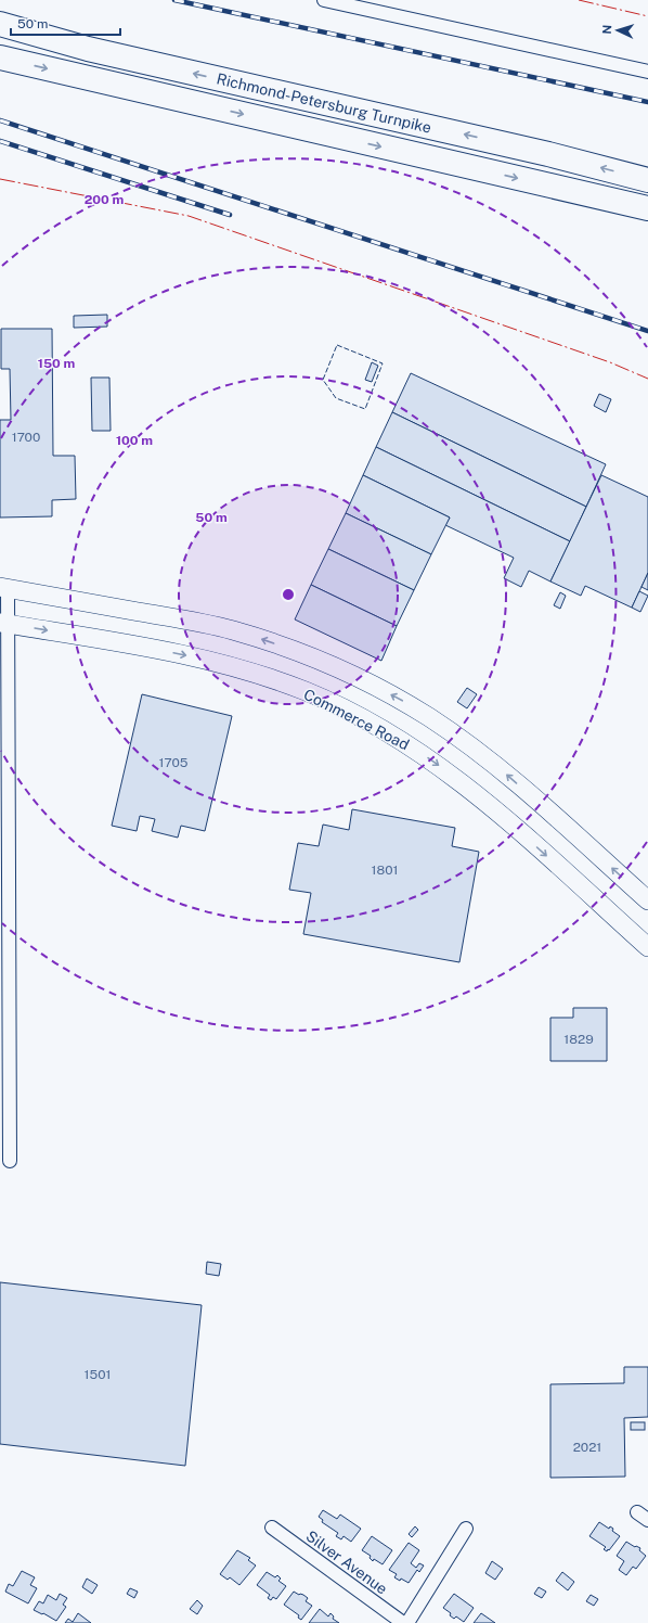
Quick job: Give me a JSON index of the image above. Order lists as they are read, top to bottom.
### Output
{
  "streets": {
    "highway": ["Richmond-Petersburg Turnpike"],
    "main road": ["Commerce Road"],
    "street": ["Silver Avenue"]
  },
  "house_numbers": [
    "1700",
    "1705",
    "1801",
    "1829",
    "1501",
    "2021"
  ],
  "scale_bar": "50 m",
  "north": "left",
  "rings": [
    "200 m",
    "150 m",
    "100 m",
    "50 m"
  ]
}
